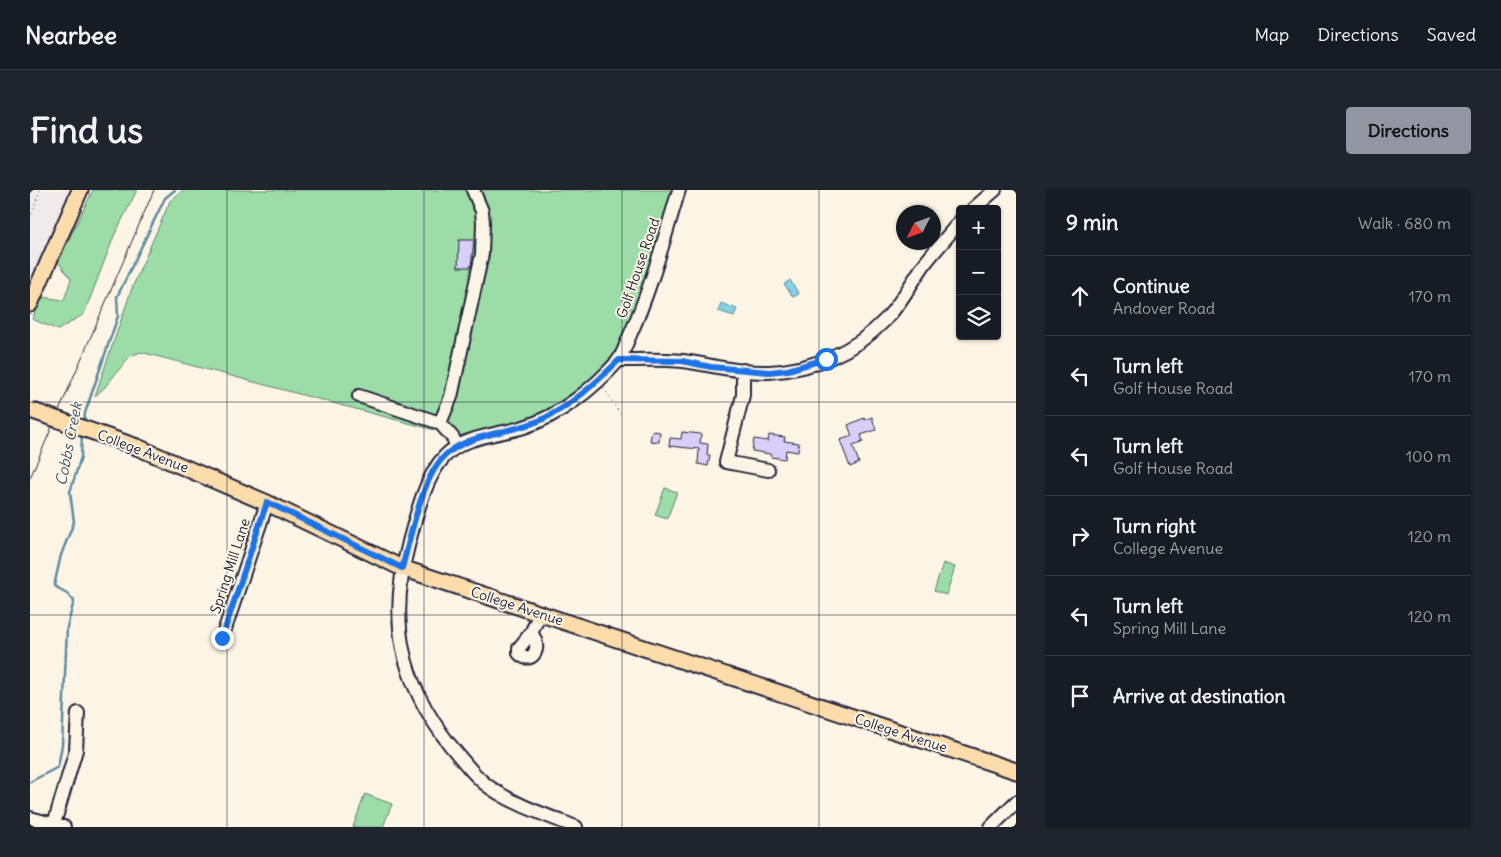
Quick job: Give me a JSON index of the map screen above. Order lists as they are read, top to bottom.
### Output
{
  "streets": {
    "main road": ["College Avenue"],
    "street": ["Golf House Road", "Spring Mill Lane"]
  },
  "crossings": [
    ["Golf House Road", "College Avenue"],
    ["College Avenue", "Spring Mill Lane"]
  ],
  "water": ["Cobbs Creek"],
  "north": "bottom left",
  "page": {
    "header": "Nearbee",
    "nav": ["Map", "Directions", "Saved"],
    "buttons": "Directions",
    "title": "Find us",
    "heading": ["9 min", "Walk · 680 m"],
    "map_buttons": ["+", "−"],
    "list": [
      ["Continue", "Andover Road", "170 m"],
      ["Turn left", "Golf House Road", "170 m"],
      ["Turn left", "Golf House Road", "100 m"],
      ["Turn right", "College Avenue", "120 m"],
      ["Turn left", "Spring Mill Lane", "120 m"],
      "Arrive at destination"
    ]
  }
}
